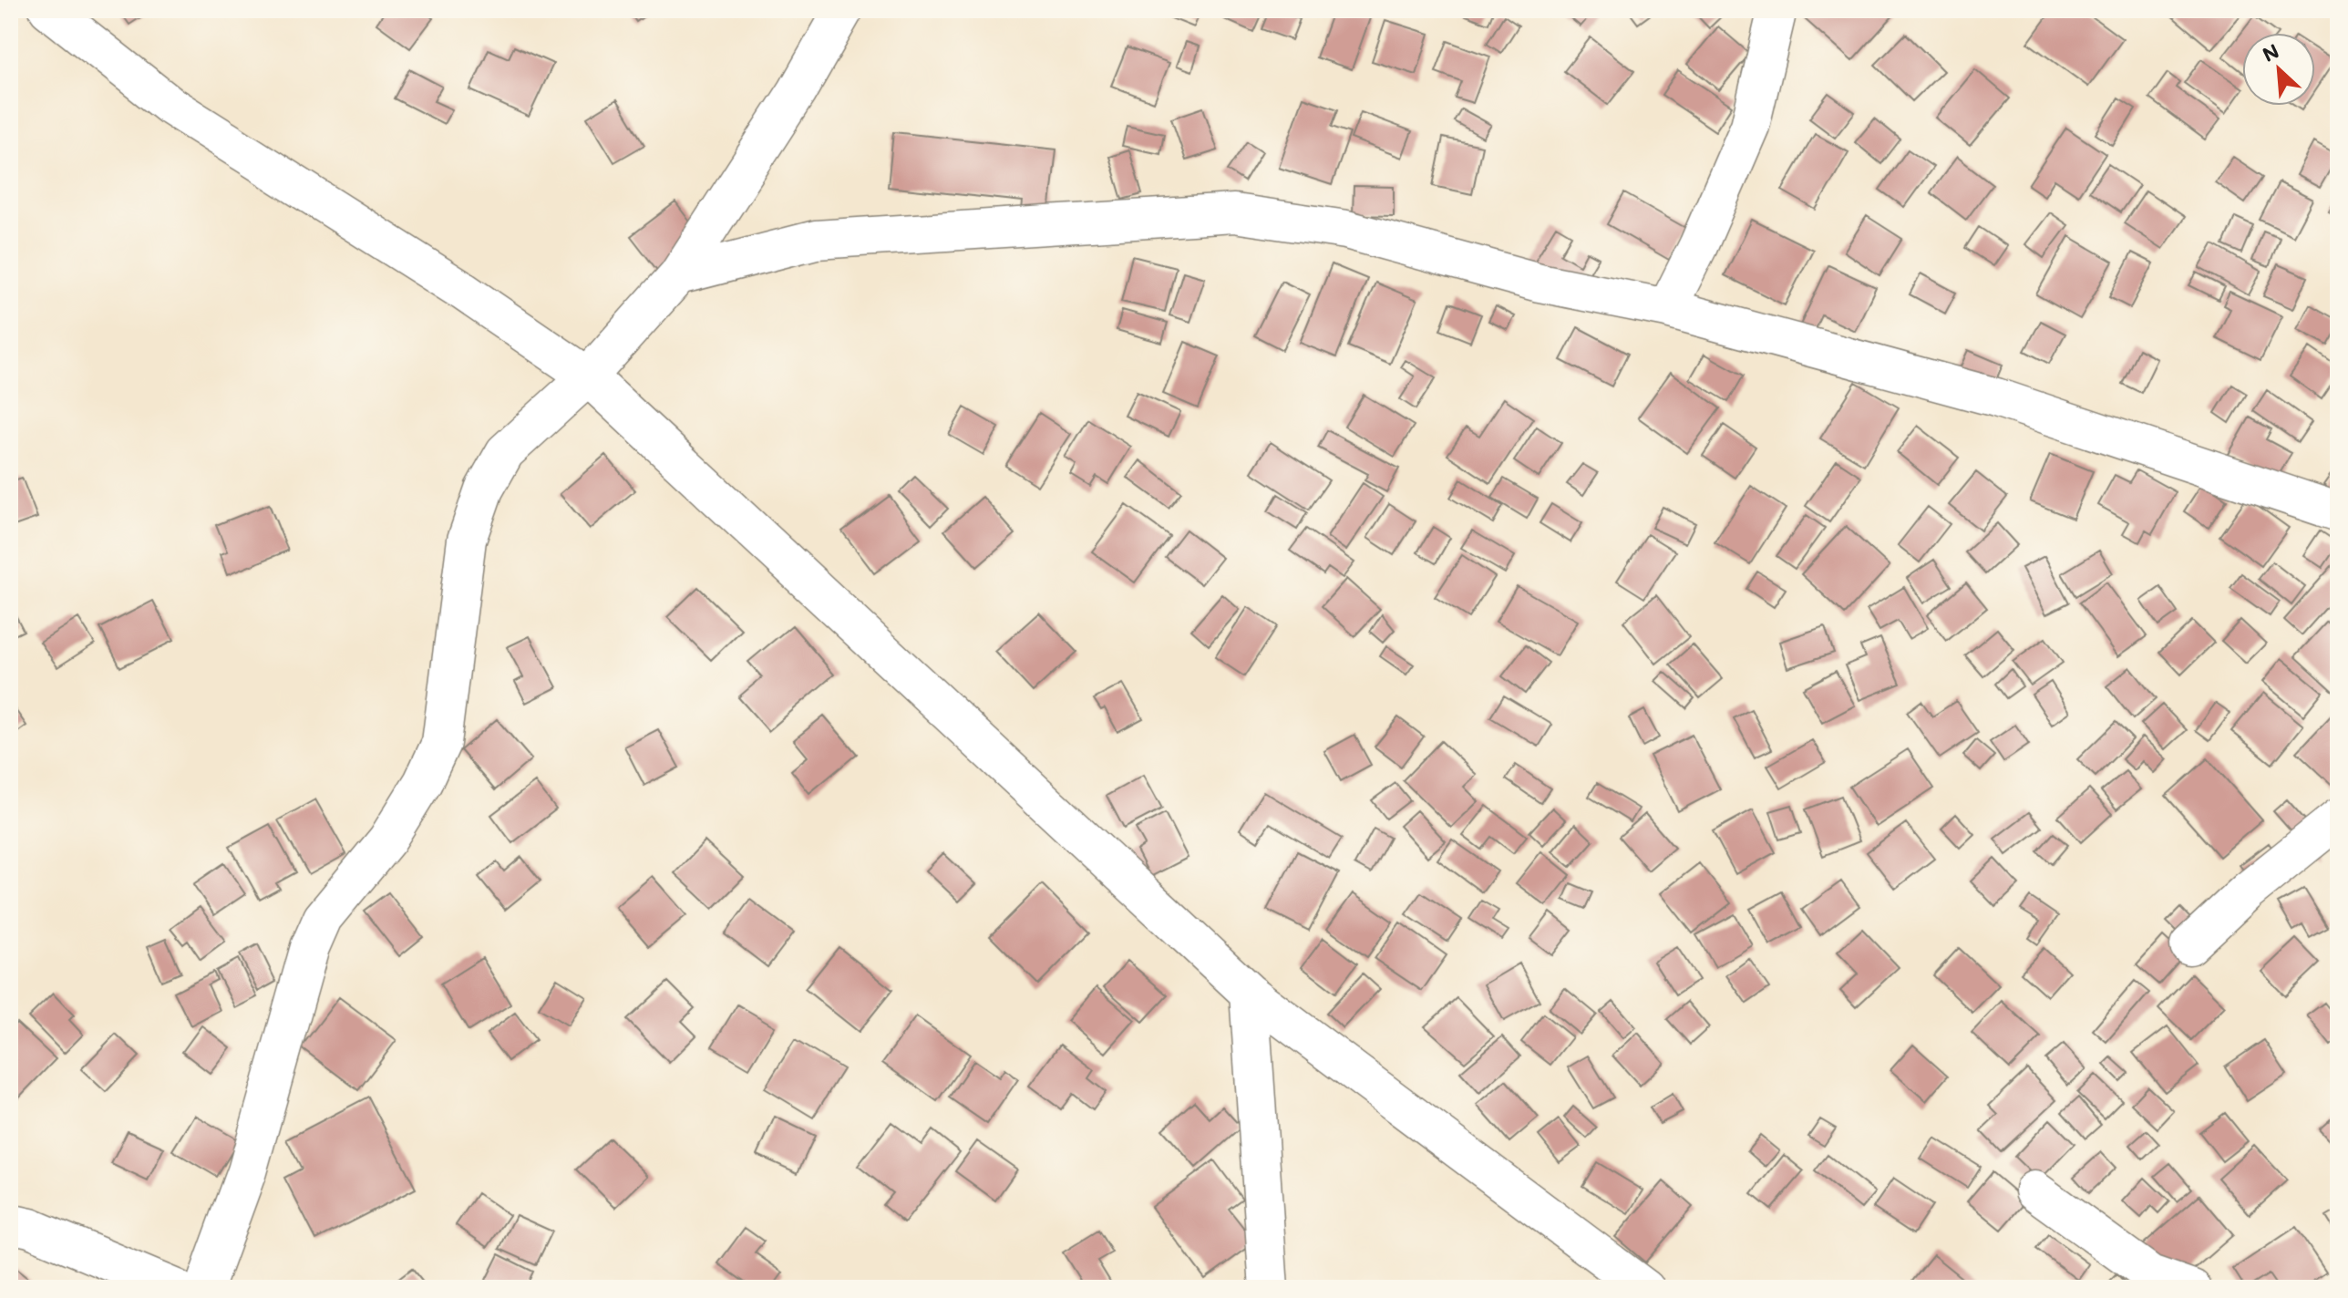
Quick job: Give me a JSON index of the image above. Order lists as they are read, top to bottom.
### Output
{
  "north": "top left"
}
